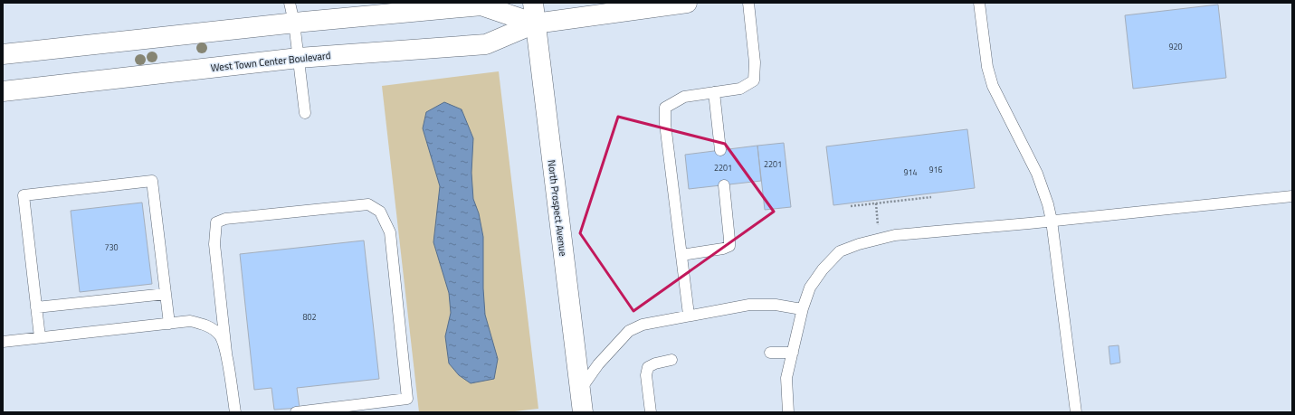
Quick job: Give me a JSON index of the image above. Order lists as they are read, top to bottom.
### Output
{
  "streets": {
    "main road": ["West Town Center Boulevard", "North Prospect Avenue"]
  },
  "crossings": [
    ["West Town Center Boulevard", "North Prospect Avenue"]
  ],
  "house_numbers": [
    "920",
    "2201",
    "2201",
    "916",
    "914",
    "730",
    "802"
  ]
}
